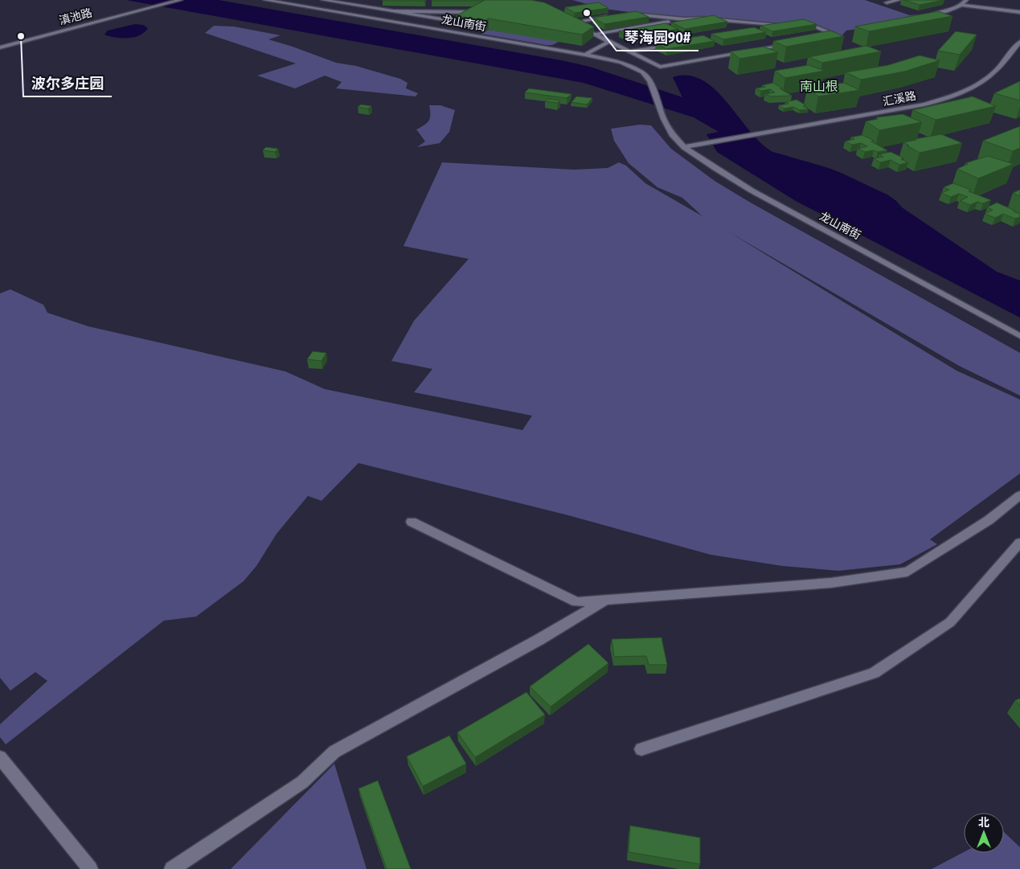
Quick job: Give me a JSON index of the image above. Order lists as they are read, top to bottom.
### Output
{
  "streets": {
    "street": ["滇池路", "龙山南街", "汇溪路"]
  },
  "crossings": [
    ["龙山南街", "汇溪路"]
  ],
  "districts": ["南山根"],
  "places": ["琴海园90#", "波尔多庄园"],
  "north": "top"
}
